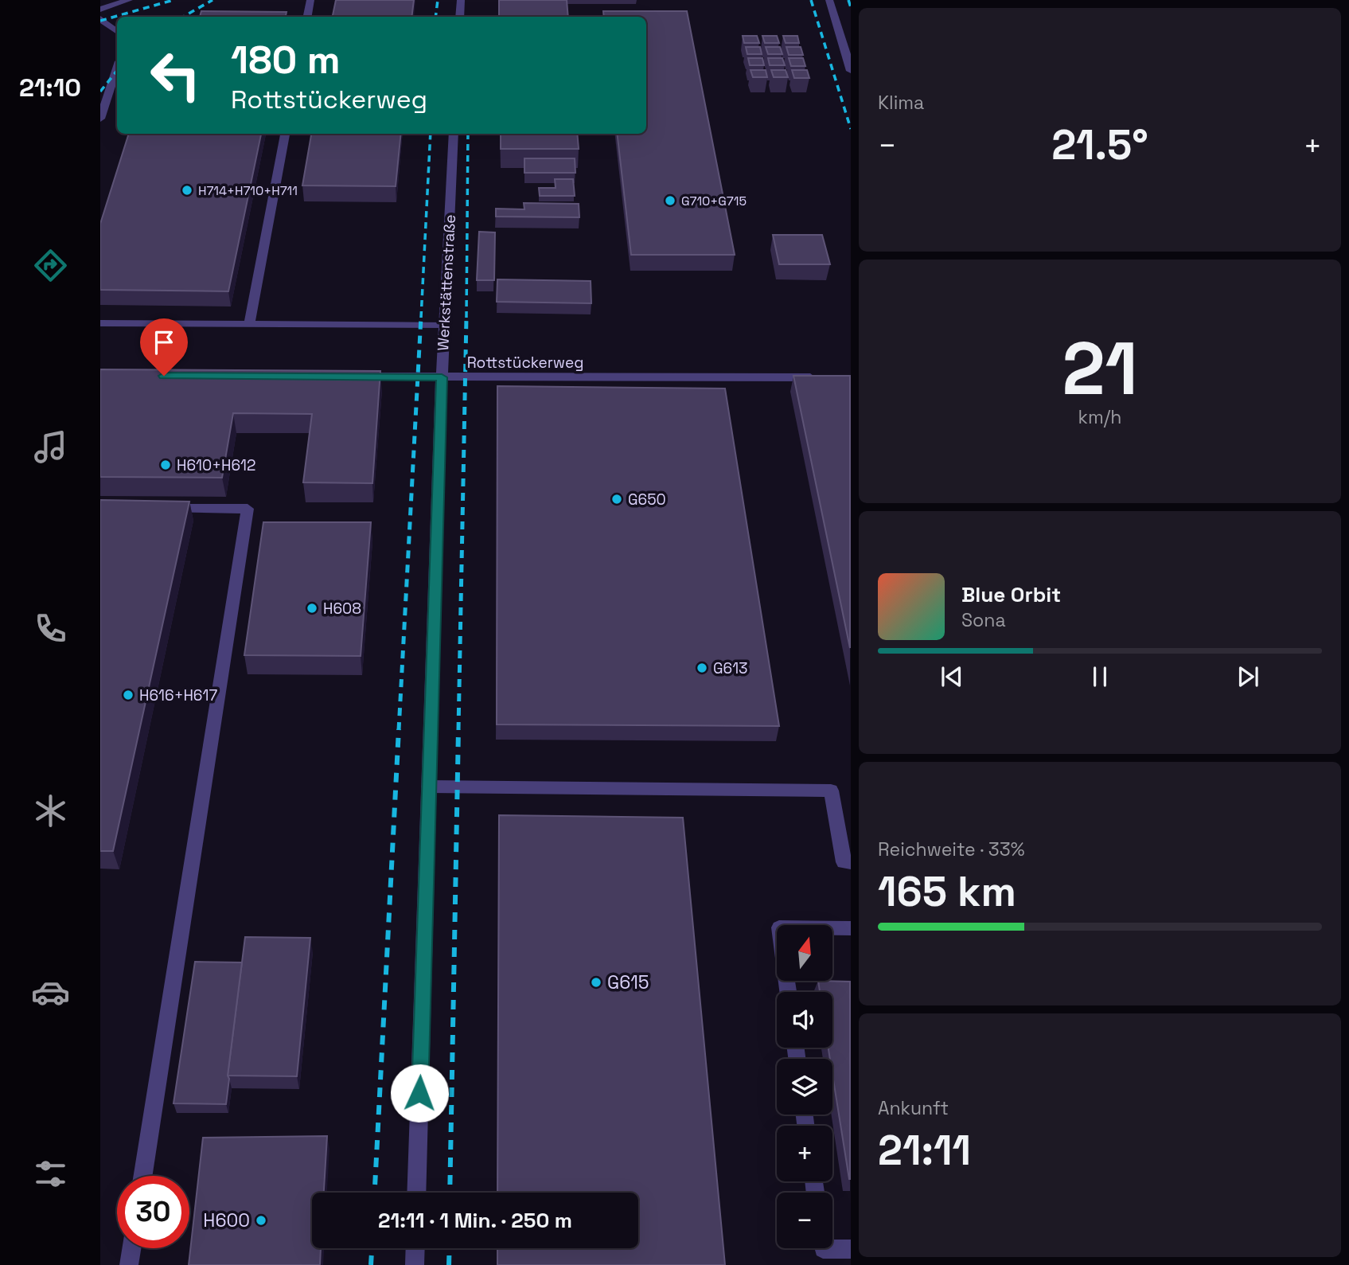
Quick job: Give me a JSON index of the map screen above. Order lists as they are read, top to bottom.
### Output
{
  "streets": {
    "street": ["Werkstättenstraße", "Rottstückerweg"]
  },
  "crossings": [
    ["Werkstättenstraße", "Rottstückerweg"]
  ],
  "places": [
    "H714+H710+H711",
    "G710+G715",
    "H610+H612",
    "G650",
    "H608",
    "G613",
    "H616+H617",
    "G615",
    "H600"
  ],
  "north": "top",
  "page": {
    "tabs": "21:10",
    "tile": [
      "Klima",
      ["21", "km/h"],
      ["Reichweite · 33%", "165 km"],
      ["Ankunft", "21:11"]
    ],
    "turn": ["180 m", "Rottstückerweg"],
    "heat": ["−", "21.5°", "+"],
    "song": ["Blue Orbit", "Sona"],
    "map_buttons": ["+", "−"],
    "limit": "30",
    "trip": "21:11 · 1 Min. · 250 m"
  }
}
